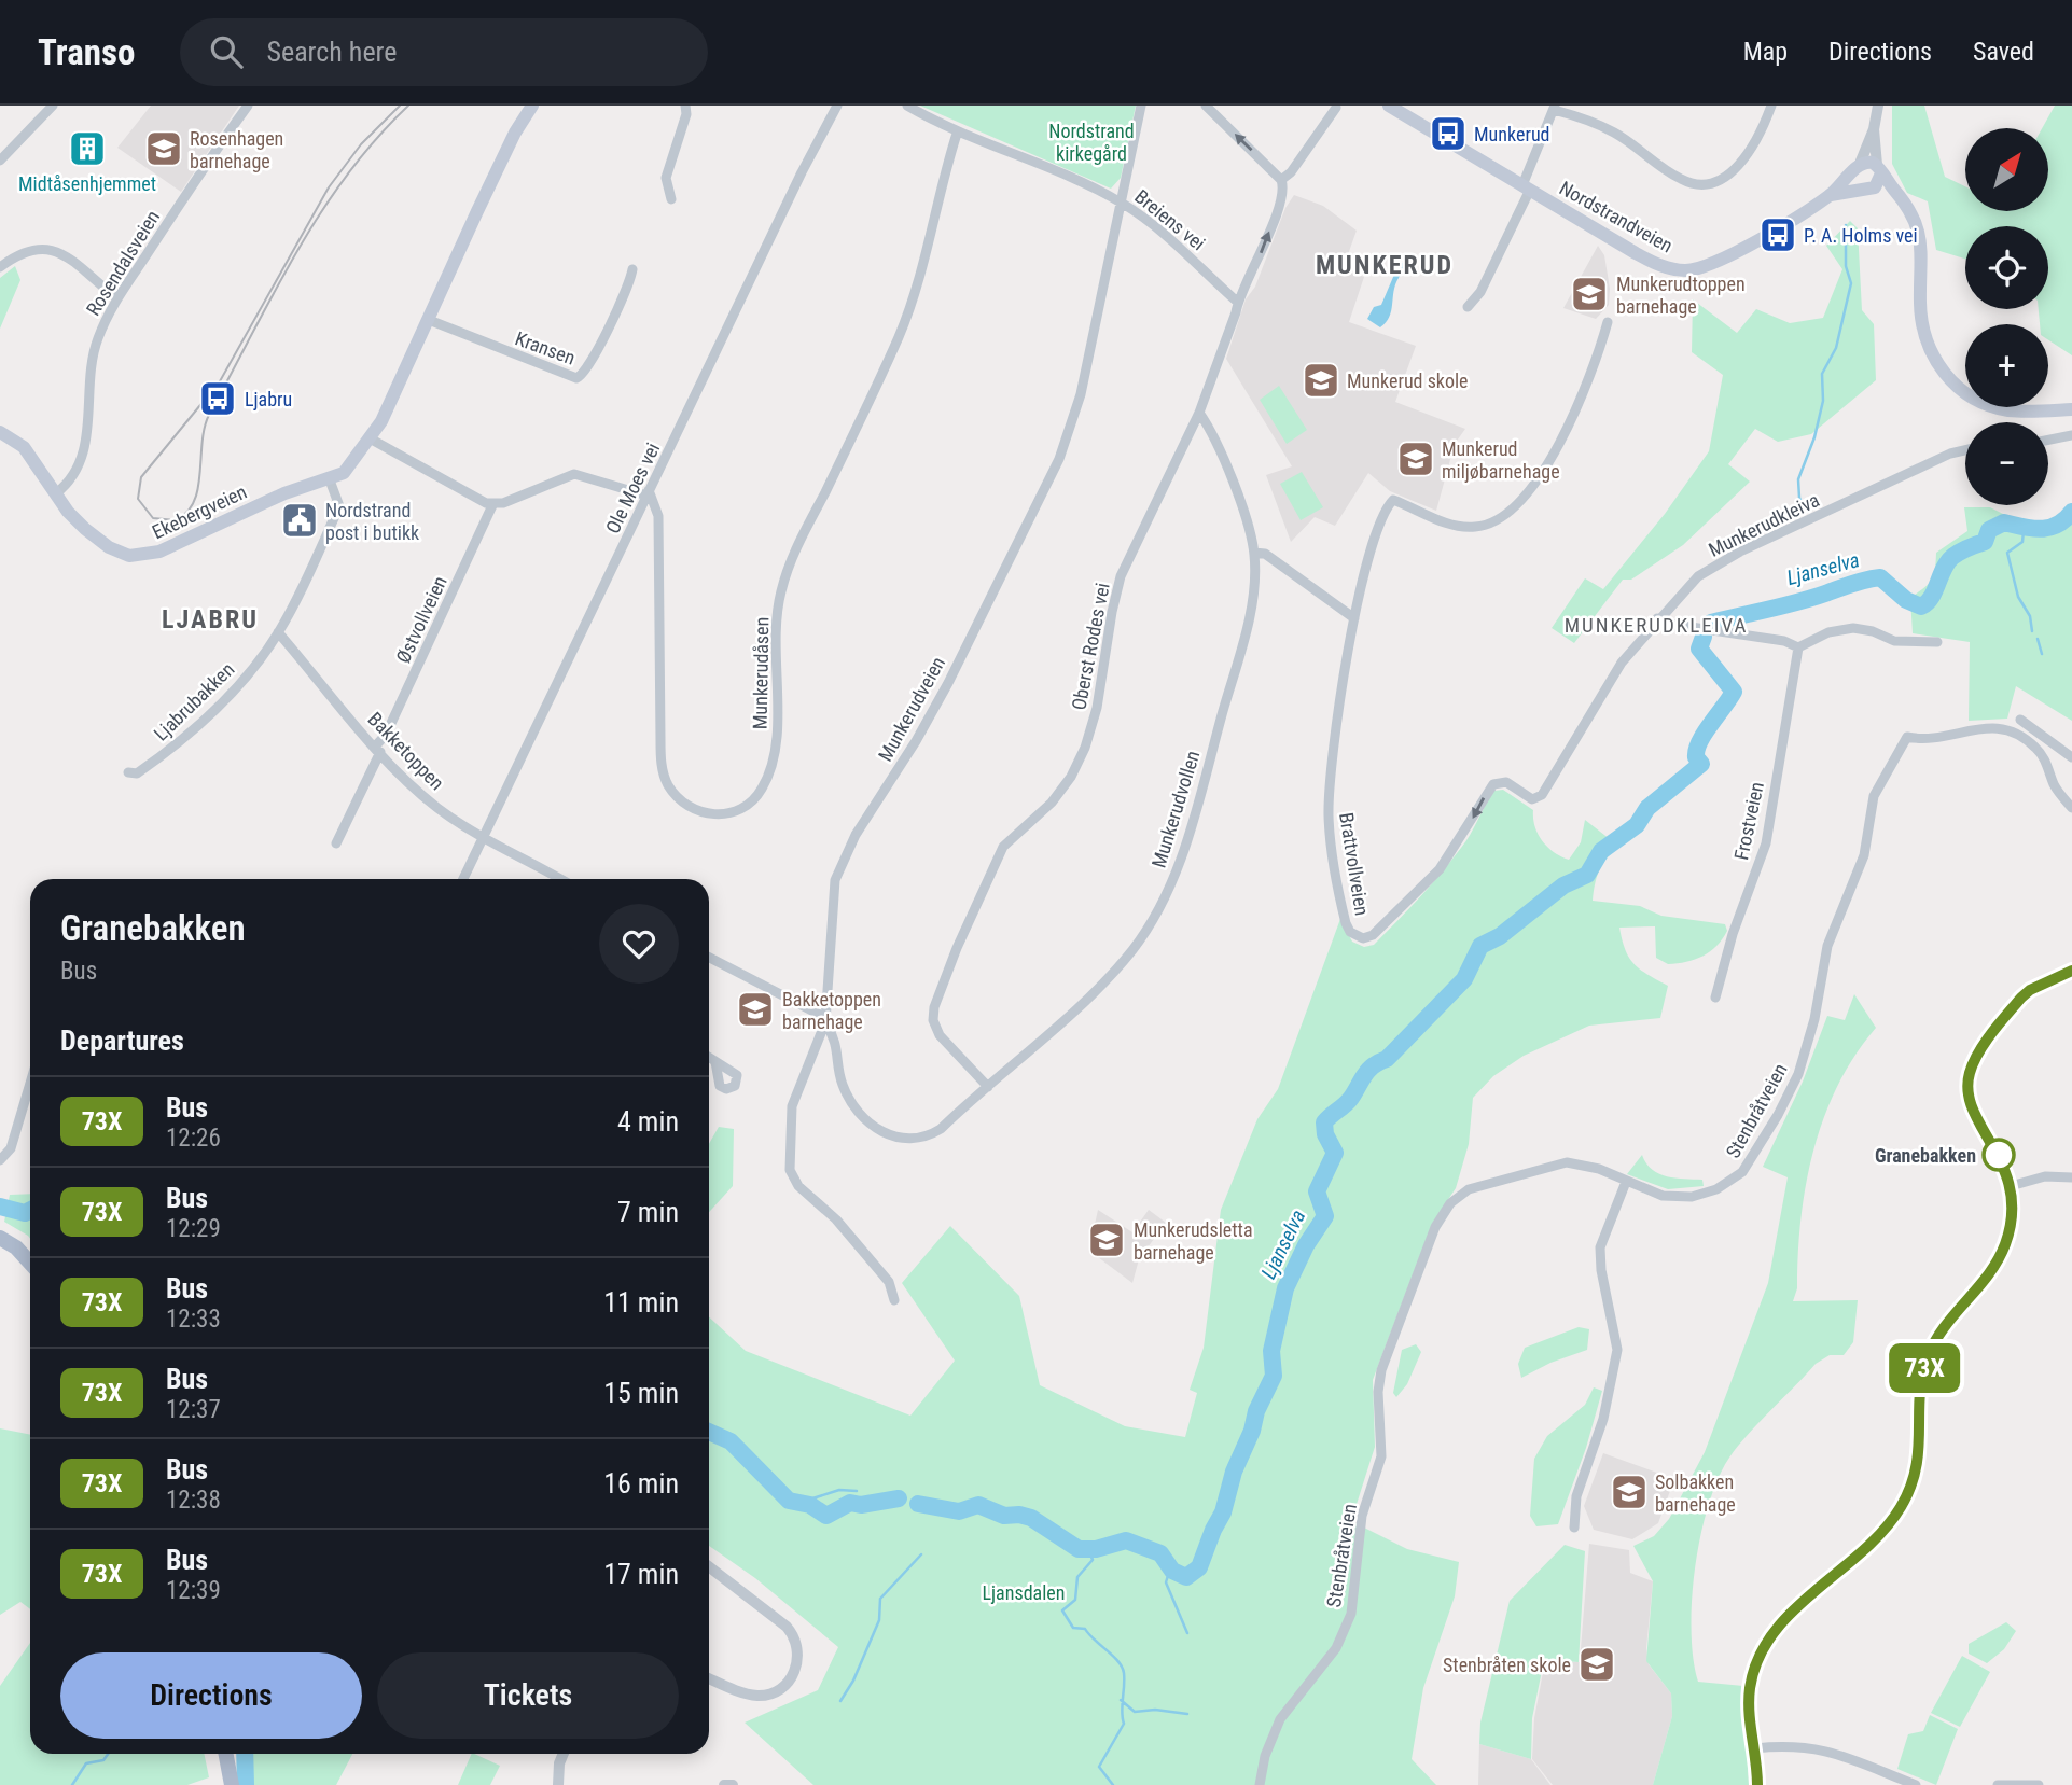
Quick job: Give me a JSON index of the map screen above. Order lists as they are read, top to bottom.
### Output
{
  "streets": {
    "main road": ["Nordstrandveien", "Ekebergveien"],
    "street": [
      "Breiens vei",
      "Rosendalsveien",
      "Kransen",
      "Ole Moes vei",
      "Munkerudkleiva",
      "Østvollveien",
      "Oberst Rodes vei",
      "Munkerudåsen",
      "Ljabrubakken",
      "Munkerudveien",
      "Bakketoppen",
      "Munkerudvollen",
      "Frostveien",
      "Brattvollveien",
      "Stenbråtveien"
    ]
  },
  "crossings": [
    ["Breiens vei", "Oberst Rodes vei"],
    ["Breiens vei", "Munkerudåsen"],
    ["Breiens vei", "Munkerudveien"],
    ["Rosendalsveien", "Ekebergveien"],
    ["Kransen", "Ekebergveien"],
    ["Ole Moes vei", "Munkerudåsen"],
    ["Ole Moes vei", "Bakketoppen"],
    ["Ekebergveien", "Ljabrubakken"],
    ["Munkerudkleiva", "Brattvollveien"],
    ["Østvollveien", "Bakketoppen"],
    ["Oberst Rodes vei", "Munkerudvollen"],
    ["Ljabrubakken", "Bakketoppen"],
    ["Munkerudveien", "Munkerudvollen"]
  ],
  "districts": ["MUNKERUD", "LJABRU", "MUNKERUDKLEIVA"],
  "water": ["Ljanselva"],
  "parks": ["Nordstrand kirkegård", "Ljansdalen"],
  "places": {
    "bus stop": ["Munkerud", "P. A. Holms vei", "Ljabru"],
    "building": ["Midtåsenhjemmet"],
    "school or university": [
      "Rosenhagen barnehage",
      "Munkerudtoppen barnehage",
      "Munkerud skole",
      "Munkerud miljøbarnehage",
      "Bakketoppen barnehage",
      "Munkerudsletta barnehage",
      "Solbakken barnehage",
      "Stenbråten skole"
    ],
    "public building": ["Nordstrand post i butikk"],
    "other": ["Granebakken"]
  },
  "lines": ["bus line 73X"],
  "north": "top right",
  "page": {
    "header": "Transo",
    "search": "Search here",
    "nav": ["Map", "Directions", "Saved"],
    "on_map": "73X",
    "map_buttons": ["+", "−"],
    "heading": [
      ["Granebakken", "Bus"],
      "Departures"
    ],
    "list": [
      {
        "mark": "73X",
        "name": "Bus",
        "note": "12:26",
        "value": "4 min"
      },
      {
        "mark": "73X",
        "name": "Bus",
        "note": "12:29",
        "value": "7 min"
      },
      {
        "mark": "73X",
        "name": "Bus",
        "note": "12:33",
        "value": "11 min"
      },
      {
        "mark": "73X",
        "name": "Bus",
        "note": "12:37",
        "value": "15 min"
      },
      {
        "mark": "73X",
        "name": "Bus",
        "note": "12:38",
        "value": "16 min"
      },
      {
        "mark": "73X",
        "name": "Bus",
        "note": "12:39",
        "value": "17 min"
      }
    ],
    "buttons": ["Directions", "Tickets"]
  }
}
